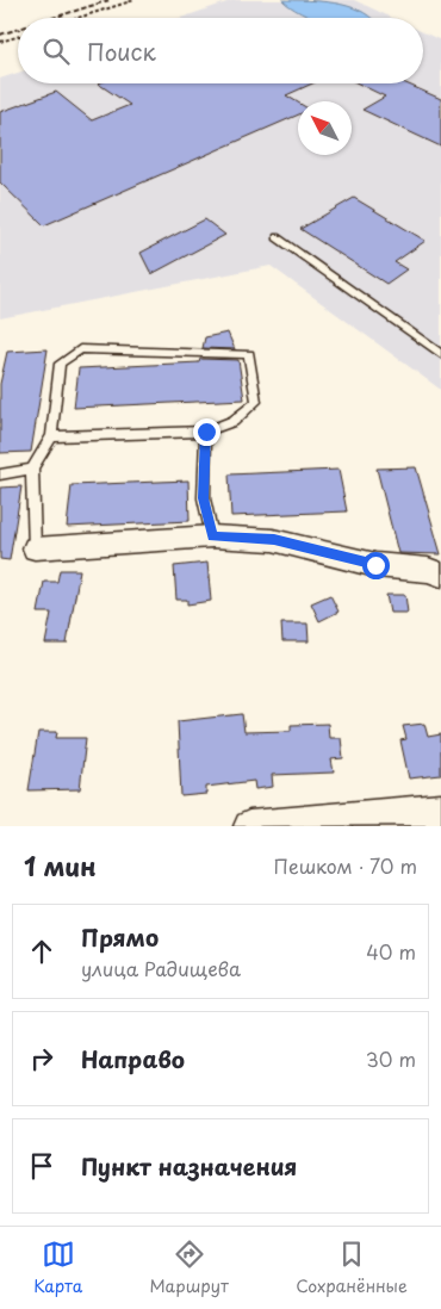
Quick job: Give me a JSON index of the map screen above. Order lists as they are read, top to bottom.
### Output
{
  "north": "top left",
  "page": {
    "search": "Поиск",
    "heading": ["1 мин", "Пешком · 70 m"],
    "list": [
      ["Прямо", "улица Радищева", "40 m"],
      ["Направо", "30 m"],
      "Пункт назначения"
    ],
    "nav": ["Карта", "Маршрут", "Сохранённые"]
  }
}
